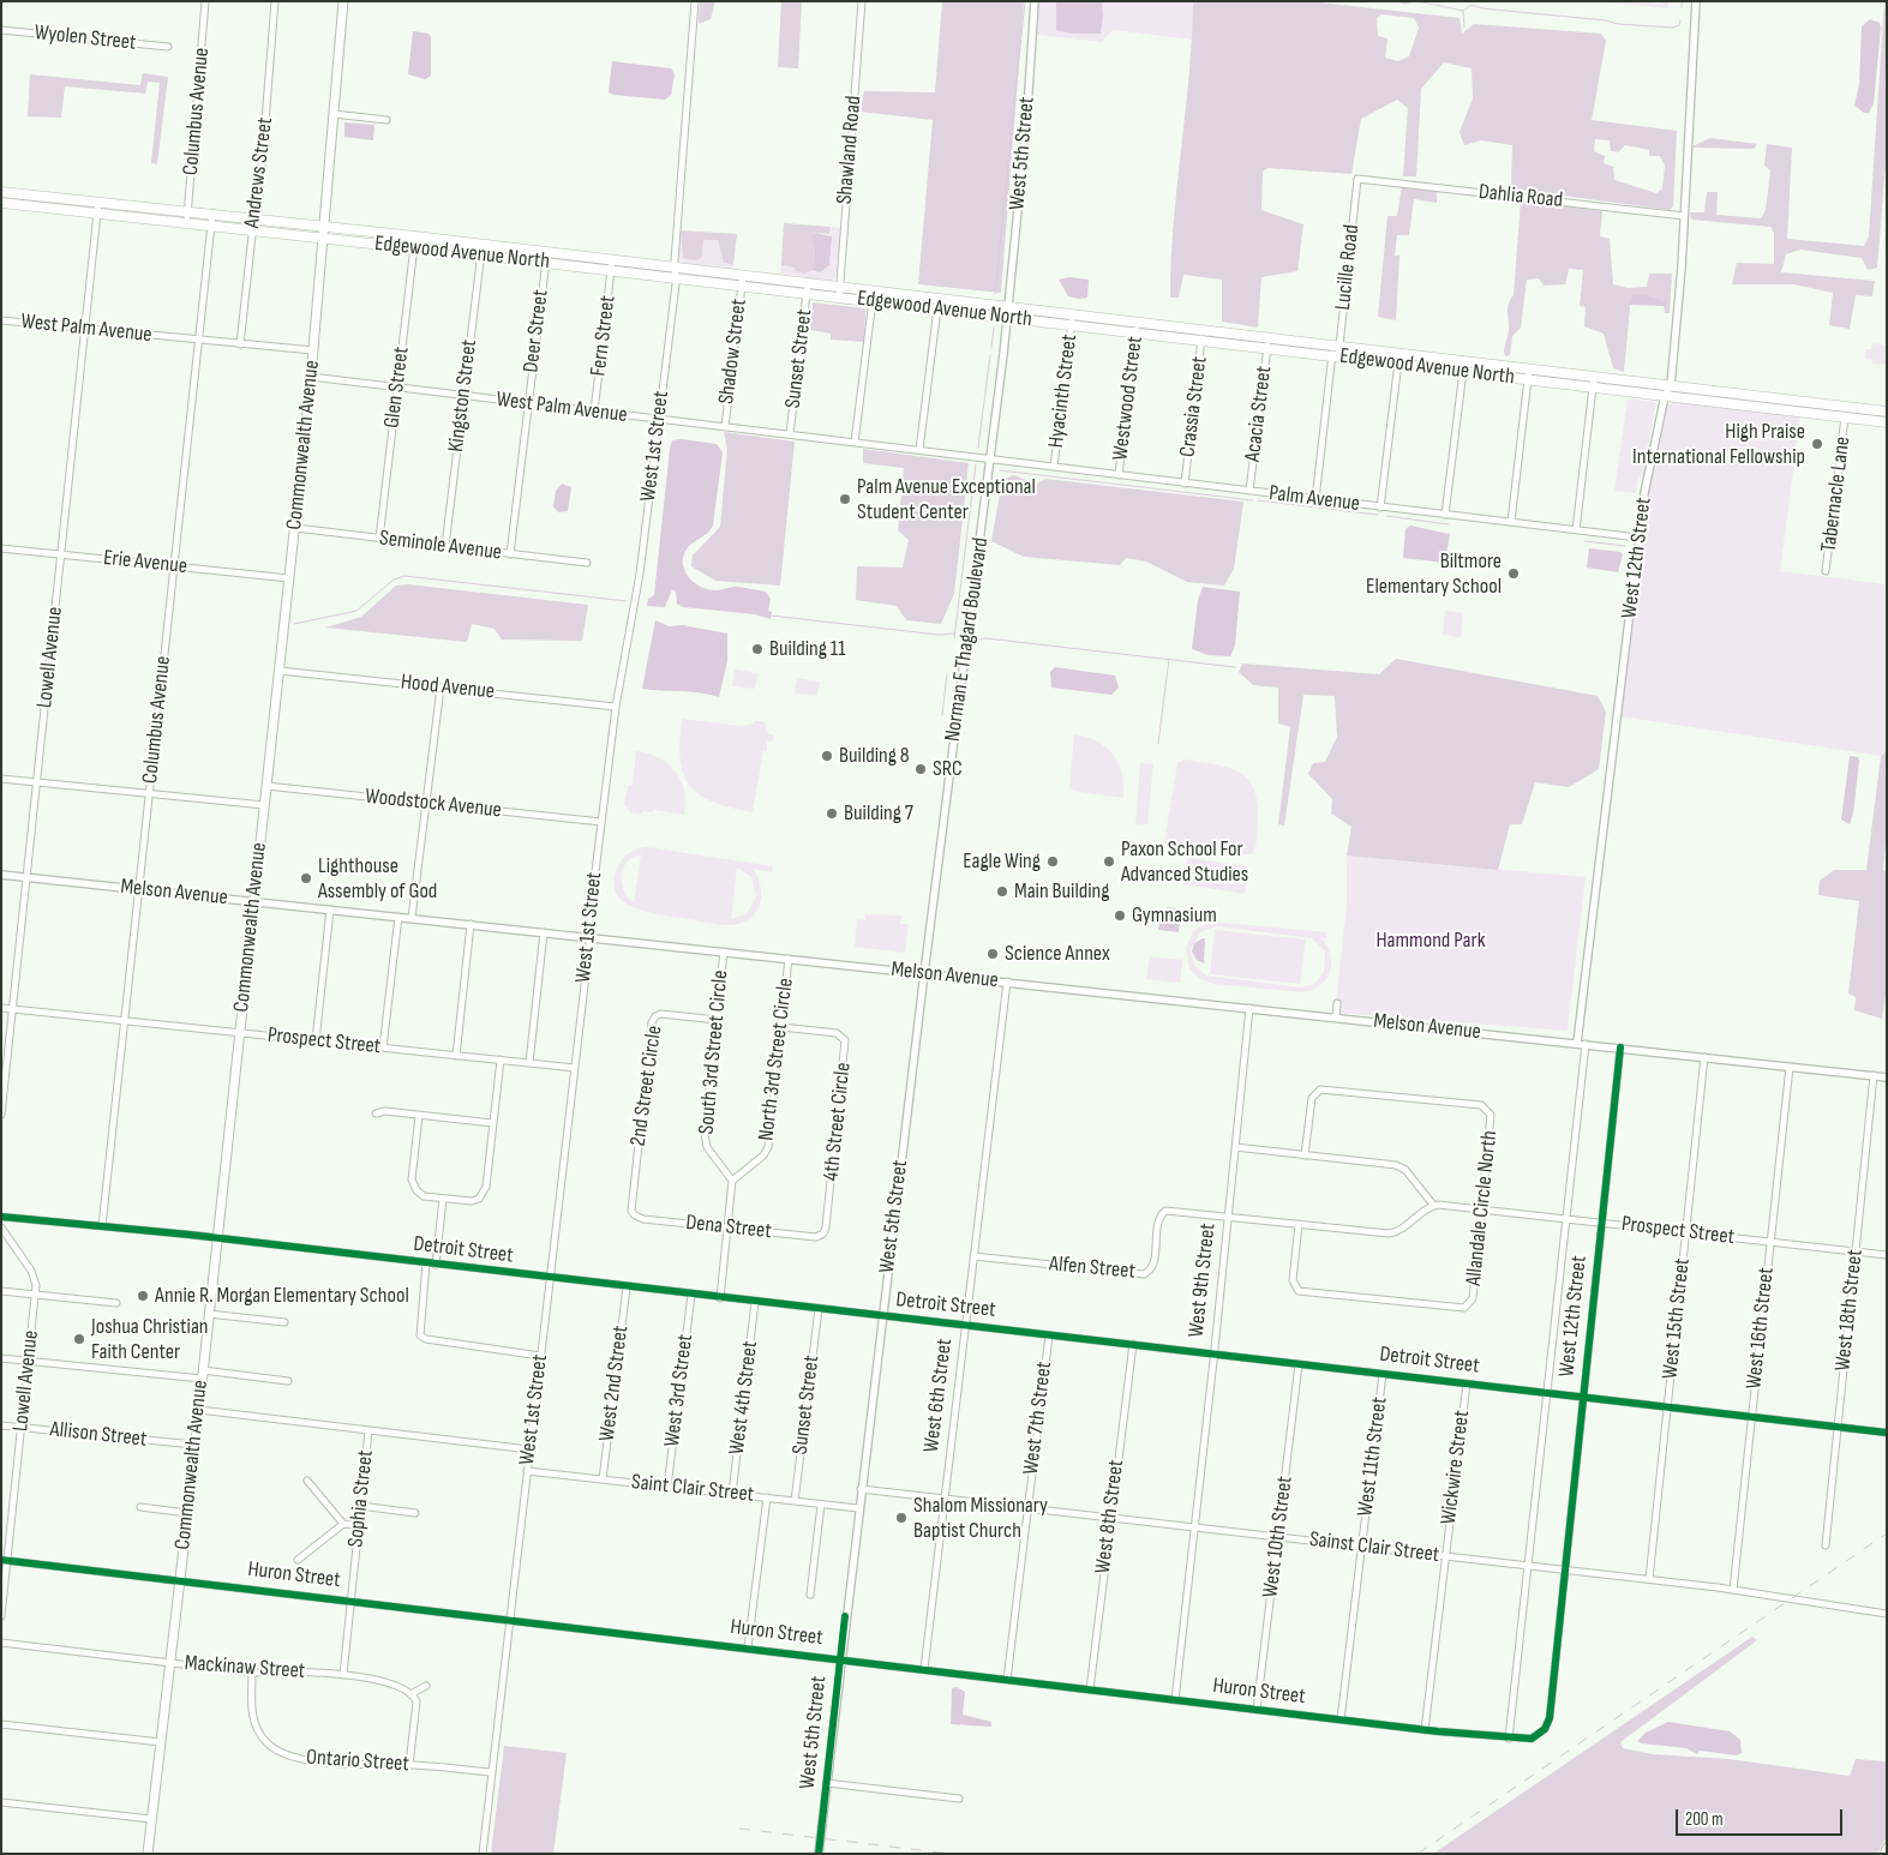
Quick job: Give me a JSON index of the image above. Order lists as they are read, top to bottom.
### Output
{
  "streets": {
    "main road": ["Edgewood Avenue North", "Commonwealth Avenue"],
    "street": [
      "Wyolen Street",
      "Columbus Avenue",
      "Shawland Road",
      "West 5th Street",
      "Andrews Street",
      "Dahlia Road",
      "Lucille Road",
      "West Palm Avenue",
      "Deer Street",
      "Fern Street",
      "Shadow Street",
      "Sunset Street",
      "Glen Street",
      "Hyacinth Street",
      "Kingston Street",
      "Westwood Street",
      "Crassia Street",
      "Acacia Street",
      "West 1st Street",
      "Tabernacle Lane",
      "Palm Avenue",
      "Seminole Avenue",
      "West 12th Street",
      "Erie Avenue",
      "Norman E Thagard Boulevard",
      "Lowell Avenue",
      "Hood Avenue",
      "Woodstock Avenue",
      "Melson Avenue",
      "Prospect Street",
      "South 3rd Street Circle",
      "North 3rd Street Circle",
      "2nd Street Circle",
      "4th Street Circle",
      "Allandale Circle North",
      "Dena Street",
      "Detroit Street",
      "Alfen Street",
      "West 9th Street",
      "West 18th Street",
      "West 15th Street",
      "West 16th Street",
      "West 2nd Street",
      "West 3rd Street",
      "West 6th Street",
      "West 4th Street",
      "West 7th Street",
      "Allison Street",
      "West 11th Street",
      "Wickwire Street",
      "Saint Clair Street",
      "Sophia Street",
      "West 8th Street",
      "West 10th Street",
      "Sainst Clair Street",
      "Huron Street",
      "Mackinaw Street",
      "Ontario Street"
    ]
  },
  "crossings": [
    ["Columbus Avenue", "Edgewood Avenue North"],
    ["Columbus Avenue", "West Palm Avenue"],
    ["Columbus Avenue", "Erie Avenue"],
    ["Columbus Avenue", "Melson Avenue"],
    ["Columbus Avenue", "Prospect Street"],
    ["Columbus Avenue", "Detroit Street"],
    ["Shawland Road", "Edgewood Avenue North"],
    ["West 5th Street", "Edgewood Avenue North"],
    ["West 5th Street", "Norman E Thagard Boulevard"],
    ["West 5th Street", "Melson Avenue"],
    ["West 5th Street", "Detroit Street"],
    ["West 5th Street", "Saint Clair Street"],
    ["West 5th Street", "Sainst Clair Street"],
    ["West 5th Street", "Huron Street"],
    ["Andrews Street", "Edgewood Avenue North"],
    ["Andrews Street", "West Palm Avenue"],
    ["Dahlia Road", "Lucille Road"],
    ["Dahlia Road", "West 12th Street"],
    ["Edgewood Avenue North", "Lucille Road"],
    ["Edgewood Avenue North", "Deer Street"],
    ["Edgewood Avenue North", "Fern Street"],
    ["Edgewood Avenue North", "Shadow Street"],
    ["Edgewood Avenue North", "Sunset Street"],
    ["Edgewood Avenue North", "Glen Street"],
    ["Edgewood Avenue North", "Hyacinth Street"],
    ["Edgewood Avenue North", "Kingston Street"],
    ["Edgewood Avenue North", "Westwood Street"],
    ["Edgewood Avenue North", "Crassia Street"],
    ["Edgewood Avenue North", "Acacia Street"],
    ["Edgewood Avenue North", "Commonwealth Avenue"],
    ["Edgewood Avenue North", "West 1st Street"],
    ["Edgewood Avenue North", "Tabernacle Lane"],
    ["Edgewood Avenue North", "West 12th Street"],
    ["Edgewood Avenue North", "Norman E Thagard Boulevard"],
    ["Edgewood Avenue North", "Lowell Avenue"],
    ["Lucille Road", "Palm Avenue"],
    ["West Palm Avenue", "Deer Street"],
    ["West Palm Avenue", "Fern Street"],
    ["West Palm Avenue", "Shadow Street"],
    ["West Palm Avenue", "Sunset Street"],
    ["West Palm Avenue", "Glen Street"],
    ["West Palm Avenue", "Kingston Street"],
    ["West Palm Avenue", "Commonwealth Avenue"],
    ["West Palm Avenue", "West 1st Street"],
    ["West Palm Avenue", "Palm Avenue"],
    ["West Palm Avenue", "Norman E Thagard Boulevard"],
    ["West Palm Avenue", "Lowell Avenue"],
    ["Deer Street", "Seminole Avenue"],
    ["Sunset Street", "Detroit Street"],
    ["Sunset Street", "Saint Clair Street"],
    ["Glen Street", "Seminole Avenue"],
    ["Hyacinth Street", "Palm Avenue"],
    ["Kingston Street", "Seminole Avenue"],
    ["Westwood Street", "Palm Avenue"],
    ["Crassia Street", "Palm Avenue"],
    ["Acacia Street", "Palm Avenue"],
    ["Commonwealth Avenue", "Seminole Avenue"],
    ["Commonwealth Avenue", "Erie Avenue"],
    ["Commonwealth Avenue", "Hood Avenue"],
    ["Commonwealth Avenue", "Woodstock Avenue"],
    ["Commonwealth Avenue", "Melson Avenue"],
    ["Commonwealth Avenue", "Prospect Street"],
    ["Commonwealth Avenue", "Detroit Street"],
    ["Commonwealth Avenue", "Allison Street"],
    ["Commonwealth Avenue", "Huron Street"],
    ["Commonwealth Avenue", "Mackinaw Street"],
    ["West 1st Street", "Hood Avenue"],
    ["West 1st Street", "Woodstock Avenue"],
    ["West 1st Street", "Melson Avenue"],
    ["West 1st Street", "Prospect Street"],
    ["West 1st Street", "Detroit Street"],
    ["West 1st Street", "Saint Clair Street"],
    ["West 1st Street", "Huron Street"],
    ["West 1st Street", "Ontario Street"],
    ["Palm Avenue", "West 12th Street"],
    ["Palm Avenue", "Norman E Thagard Boulevard"],
    ["West 12th Street", "Melson Avenue"],
    ["West 12th Street", "Prospect Street"],
    ["West 12th Street", "Detroit Street"],
    ["West 12th Street", "Sainst Clair Street"],
    ["West 12th Street", "Huron Street"],
    ["Erie Avenue", "Lowell Avenue"],
    ["Norman E Thagard Boulevard", "Melson Avenue"],
    ["Lowell Avenue", "Melson Avenue"],
    ["Lowell Avenue", "Prospect Street"],
    ["Lowell Avenue", "Allison Street"],
    ["Lowell Avenue", "Huron Street"],
    ["Melson Avenue", "South 3rd Street Circle"],
    ["Melson Avenue", "North 3rd Street Circle"],
    ["Melson Avenue", "West 9th Street"],
    ["Melson Avenue", "West 18th Street"],
    ["Melson Avenue", "West 15th Street"],
    ["Melson Avenue", "West 16th Street"],
    ["Melson Avenue", "West 6th Street"],
    ["Prospect Street", "Allandale Circle North"],
    ["Prospect Street", "West 18th Street"],
    ["Prospect Street", "West 15th Street"],
    ["Prospect Street", "West 16th Street"],
    ["South 3rd Street Circle", "North 3rd Street Circle"],
    ["South 3rd Street Circle", "2nd Street Circle"],
    ["North 3rd Street Circle", "4th Street Circle"],
    ["2nd Street Circle", "Dena Street"],
    ["4th Street Circle", "Dena Street"],
    ["Detroit Street", "West 9th Street"],
    ["Detroit Street", "West 18th Street"],
    ["Detroit Street", "West 15th Street"],
    ["Detroit Street", "West 16th Street"],
    ["Detroit Street", "West 2nd Street"],
    ["Detroit Street", "West 3rd Street"],
    ["Detroit Street", "West 6th Street"],
    ["Detroit Street", "West 4th Street"],
    ["Detroit Street", "West 7th Street"],
    ["Detroit Street", "West 11th Street"],
    ["Detroit Street", "Wickwire Street"],
    ["Detroit Street", "West 8th Street"],
    ["Detroit Street", "West 10th Street"],
    ["Alfen Street", "West 9th Street"],
    ["Alfen Street", "West 6th Street"],
    ["West 9th Street", "Sainst Clair Street"],
    ["West 9th Street", "Huron Street"],
    ["West 15th Street", "Sainst Clair Street"],
    ["West 16th Street", "Sainst Clair Street"],
    ["West 2nd Street", "Saint Clair Street"],
    ["West 3rd Street", "Saint Clair Street"],
    ["West 6th Street", "Sainst Clair Street"],
    ["West 6th Street", "Huron Street"],
    ["West 4th Street", "Saint Clair Street"],
    ["West 7th Street", "Sainst Clair Street"],
    ["West 7th Street", "Huron Street"],
    ["West 11th Street", "Sainst Clair Street"],
    ["West 11th Street", "Huron Street"],
    ["Wickwire Street", "Sainst Clair Street"],
    ["Wickwire Street", "Huron Street"],
    ["Sophia Street", "Huron Street"],
    ["Sophia Street", "Mackinaw Street"],
    ["West 8th Street", "Sainst Clair Street"],
    ["West 8th Street", "Huron Street"],
    ["West 10th Street", "Sainst Clair Street"],
    ["West 10th Street", "Huron Street"],
    ["Mackinaw Street", "Ontario Street"]
  ],
  "parks": ["Hammond Park"],
  "places": [
    "High Praise International Fellowship",
    "Palm Avenue Exceptional Student Center",
    "Biltmore Elementary School",
    "Building 11",
    "Building 8",
    "SRC",
    "Building 7",
    "Eagle Wing",
    "Paxon School For Advanced Studies",
    "Lighthouse Assembly of God",
    "Main Building",
    "Gymnasium",
    "Science Annex",
    "Annie R. Morgan Elementary School",
    "Joshua Christian Faith Center",
    "Shalom Missionary Baptist Church"
  ],
  "scale_bar": "200 m"
}
